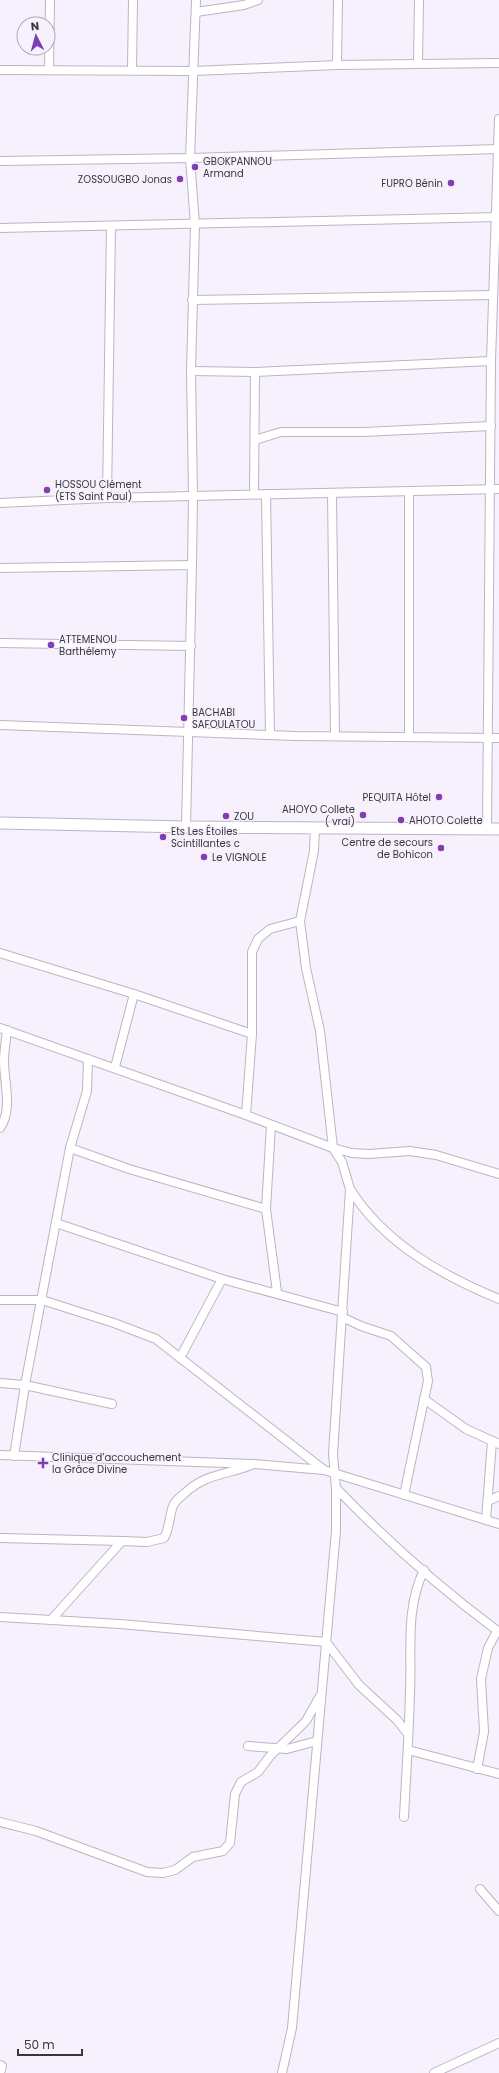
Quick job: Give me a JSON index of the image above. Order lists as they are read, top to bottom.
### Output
{
  "places": {
    "other": [
      "GBOKPANNOU Armand",
      "ZOSSOUGBO Jonas",
      "FUPRO Bénin",
      "HOSSOU Clément (ETS Saint Paul)",
      "ATTEMENOU Barthélemy",
      "BACHABI SAFOULATOU",
      "PEQUITA Hôtel",
      "AHOYO Collete ( vrai)",
      "ZOU",
      "AHOTO Colette",
      "Ets Les Étoiles Scintillantes c",
      "Centre de secours de Bohicon",
      "Le VIGNOLE"
    ],
    "health": ["Clinique d’accouchement la Grâce Divine"]
  },
  "scale_bar": "50 m",
  "north": "top"
}
